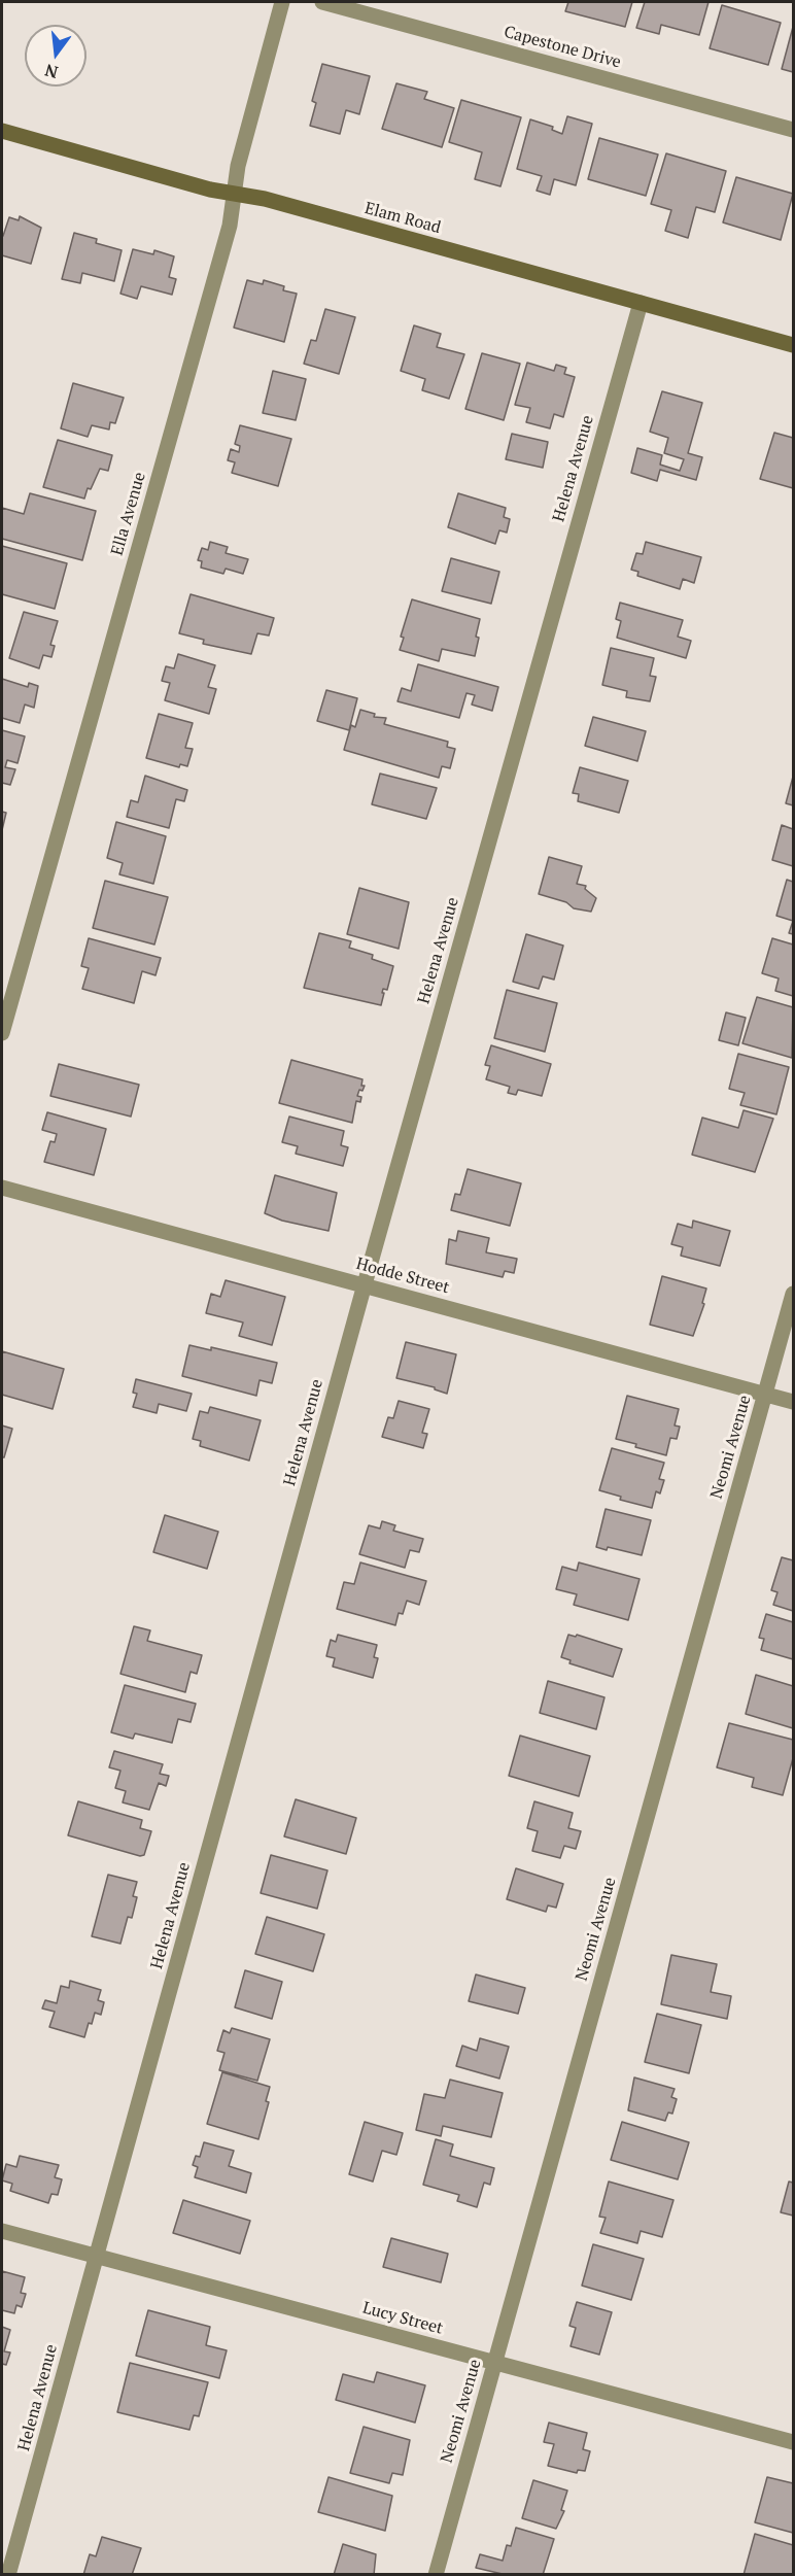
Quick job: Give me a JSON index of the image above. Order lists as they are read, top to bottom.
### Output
{
  "streets": {
    "street": [
      "Capestone Drive",
      "Elam Road",
      "Helena Avenue",
      "Ella Avenue",
      "Hodde Street",
      "Neomi Avenue",
      "Lucy Street"
    ]
  },
  "crossings": [
    ["Elam Road", "Helena Avenue"],
    ["Elam Road", "Ella Avenue"],
    ["Helena Avenue", "Hodde Street"],
    ["Helena Avenue", "Lucy Street"],
    ["Hodde Street", "Neomi Avenue"],
    ["Neomi Avenue", "Lucy Street"]
  ],
  "north": "bottom"
}
